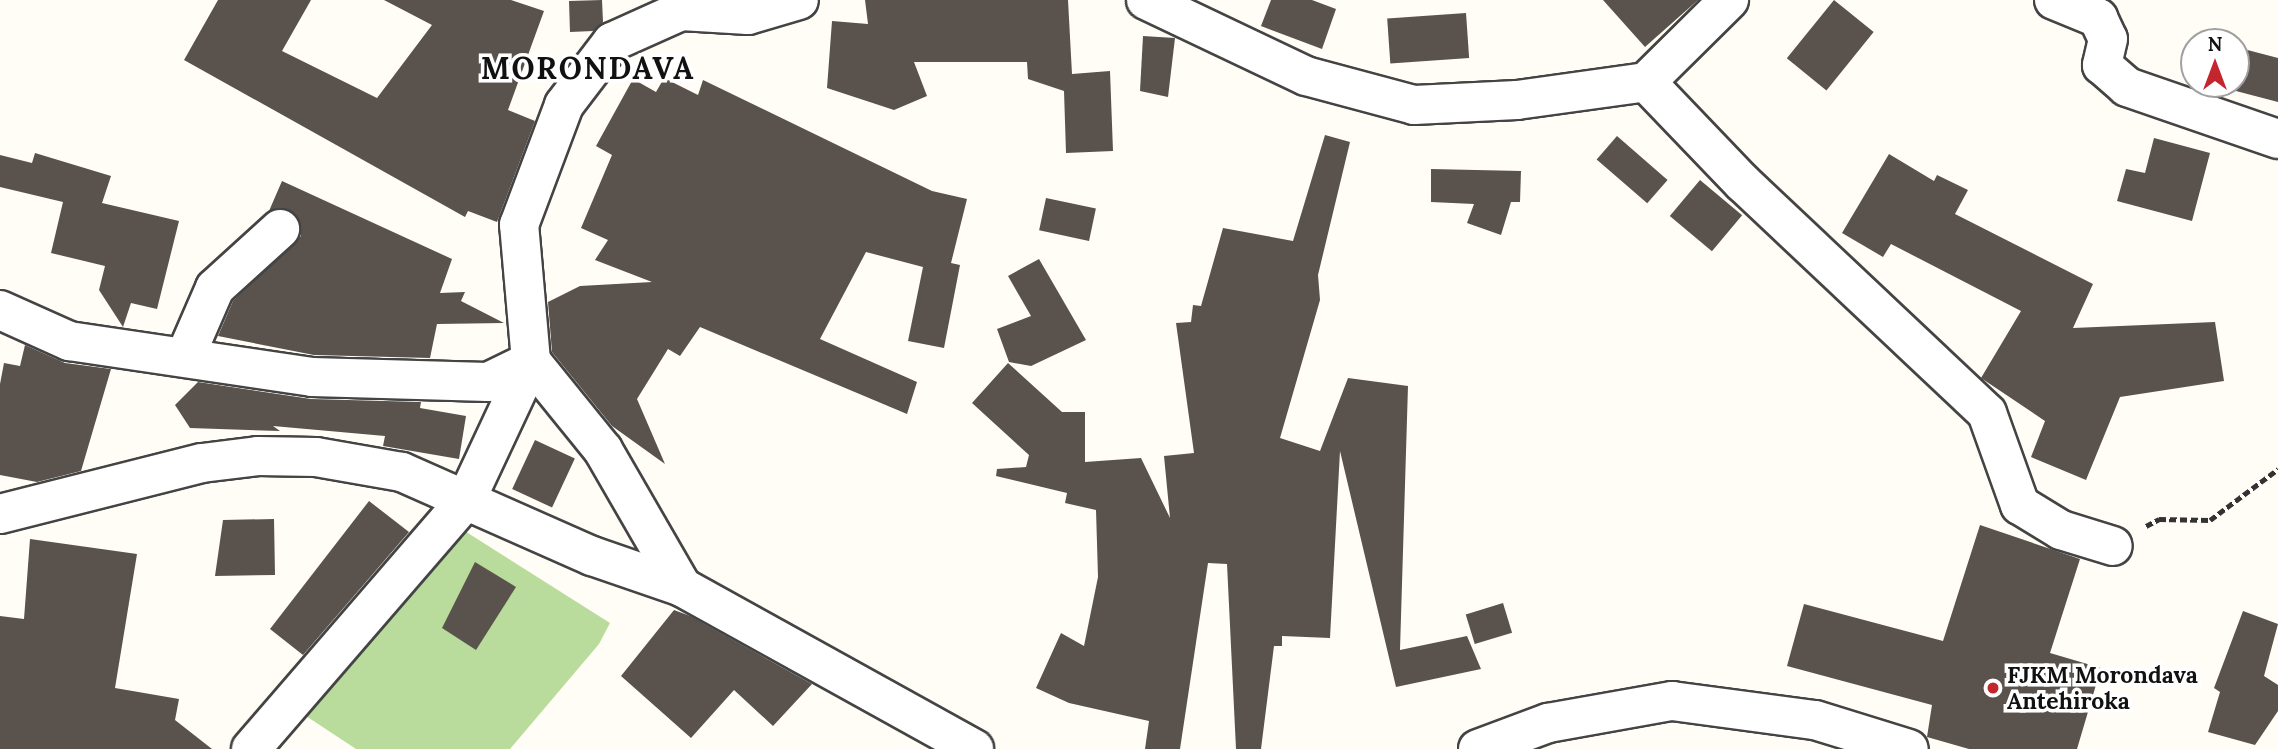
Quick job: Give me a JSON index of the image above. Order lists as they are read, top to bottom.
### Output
{
  "districts": ["MORONDAVA"],
  "places": ["FJKM Morondava Antehiroka"],
  "north": "top"
}
